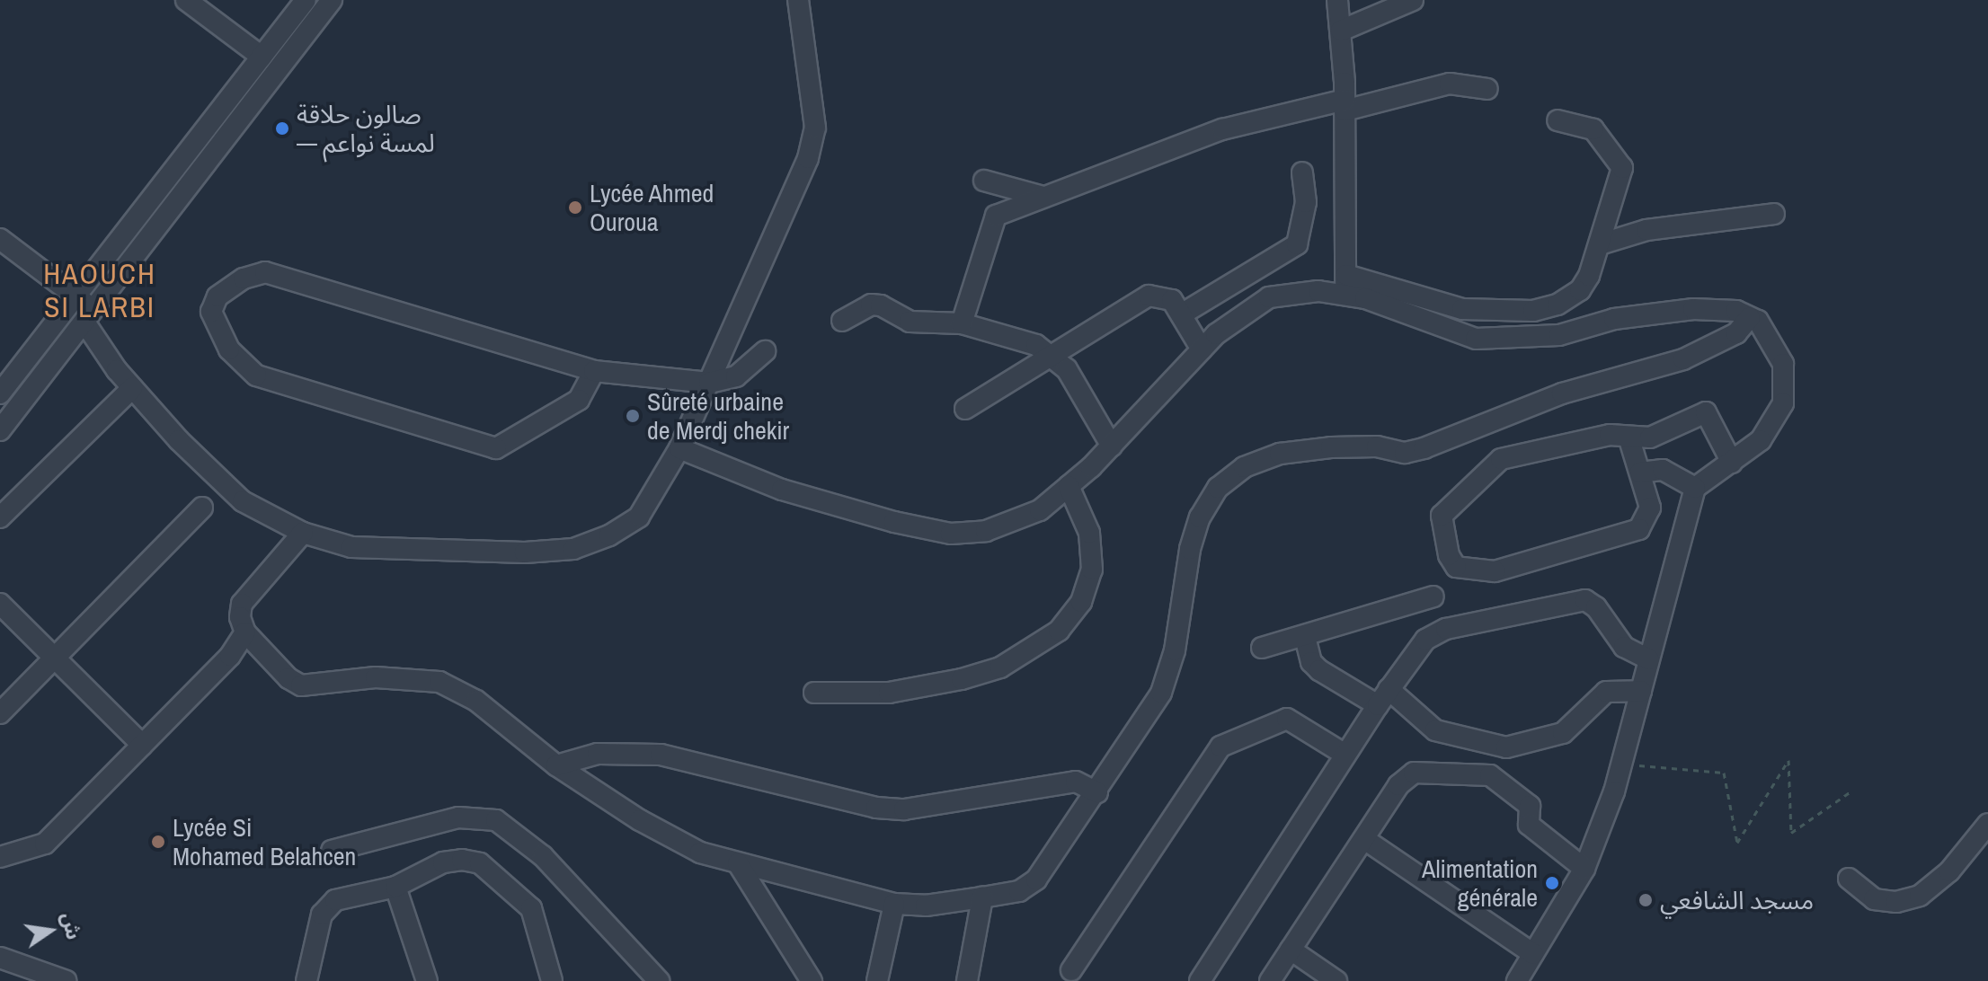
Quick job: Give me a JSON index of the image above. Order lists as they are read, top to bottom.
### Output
{
  "districts": ["HAOUCH SI LARBI"],
  "places": [
    "صالون حلاقة — لمسة نواعم",
    "Lycée Ahmed Ouroua",
    "Sûreté urbaine de Merdj chekir",
    "Lycée Si Mohamed Belahcen",
    "Alimentation générale",
    "مسجد الشافعي"
  ],
  "north": "right"
}
